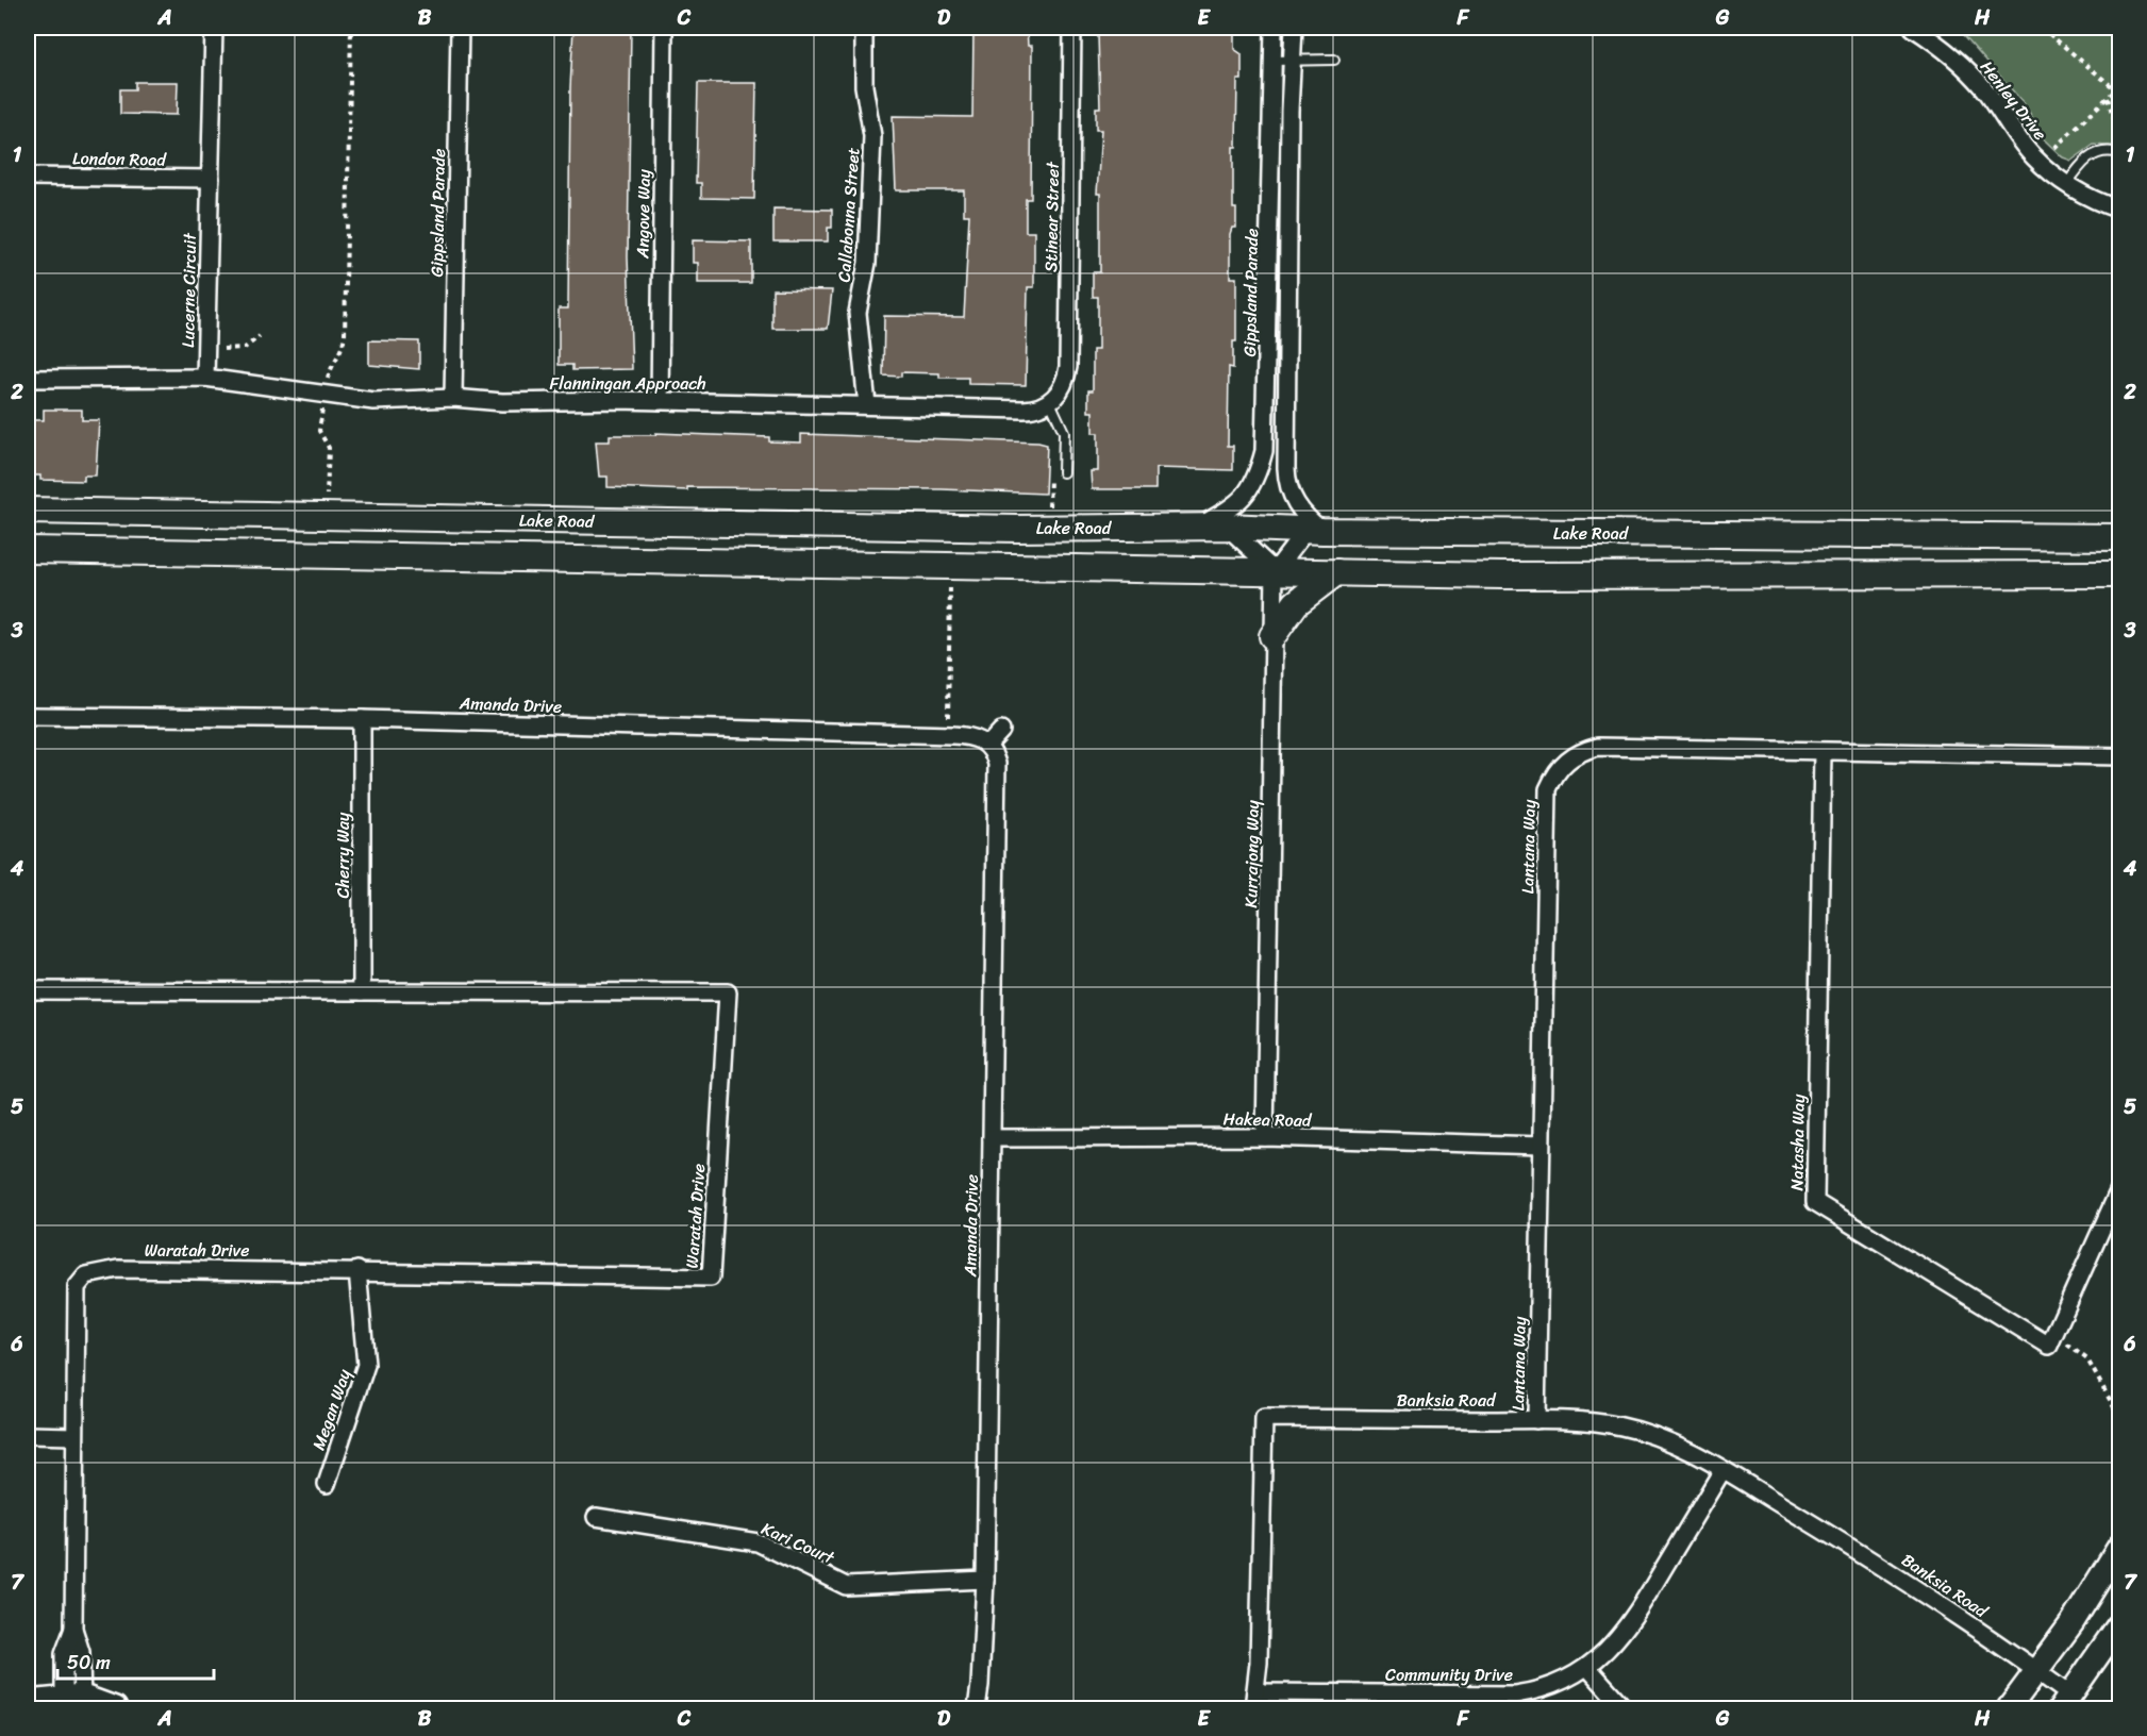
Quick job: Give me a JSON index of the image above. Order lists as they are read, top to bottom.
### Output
{
  "streets": {
    "main road": ["Lake Road"],
    "street": [
      "Henley Drive",
      "London Road",
      "Gippsland Parade",
      "Angove Way",
      "Callabonna Street",
      "Stinear Street",
      "Lucerne Circuit",
      "Flanningan Approach",
      "Amanda Drive",
      "Lantana Way",
      "Kurrajong Way",
      "Cherry Way",
      "Hakea Road",
      "Natasha Way",
      "Waratah Drive",
      "Banksia Road",
      "Megan Way",
      "Kari Court",
      "Community Drive"
    ]
  },
  "crossings": [
    ["London Road", "Lucerne Circuit"],
    ["Gippsland Parade", "Flanningan Approach"],
    ["Gippsland Parade", "Lake Road"],
    ["Angove Way", "Flanningan Approach"],
    ["Callabonna Street", "Flanningan Approach"],
    ["Stinear Street", "Flanningan Approach"],
    ["Lucerne Circuit", "Flanningan Approach"],
    ["Amanda Drive", "Cherry Way"],
    ["Amanda Drive", "Hakea Road"],
    ["Amanda Drive", "Kari Court"],
    ["Lantana Way", "Hakea Road"],
    ["Lantana Way", "Natasha Way"],
    ["Lantana Way", "Banksia Road"],
    ["Kurrajong Way", "Hakea Road"],
    ["Cherry Way", "Waratah Drive"],
    ["Waratah Drive", "Megan Way"],
    ["Banksia Road", "Community Drive"]
  ],
  "scale_bar": "50 m",
  "grid": {
    "columns": [
      "A",
      "B",
      "C",
      "D",
      "E",
      "F",
      "G",
      "H"
    ],
    "rows": [
      "1",
      "2",
      "3",
      "4",
      "5",
      "6",
      "7"
    ]
  }
}
